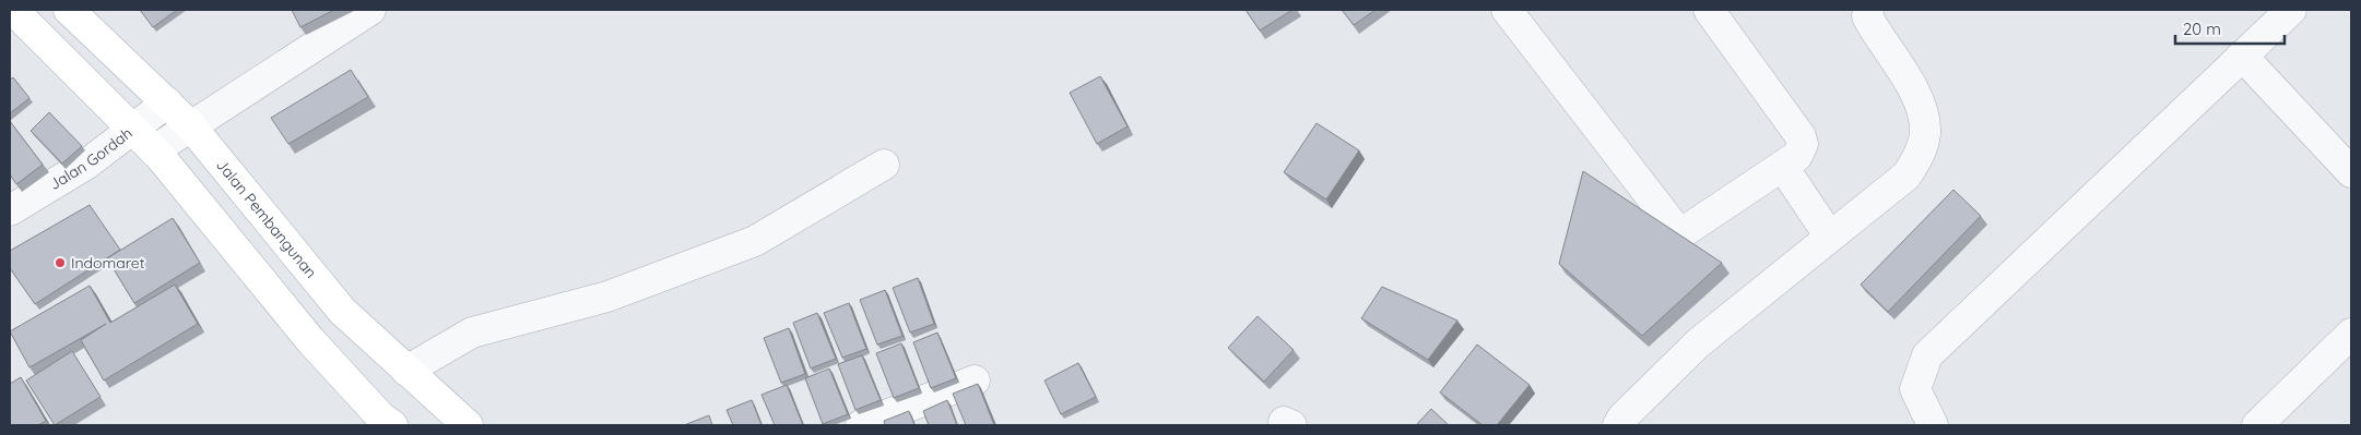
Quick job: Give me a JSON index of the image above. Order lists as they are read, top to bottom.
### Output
{
  "streets": {
    "main road": ["Jalan Pembangunan"],
    "street": ["Jalan Gordah"]
  },
  "crossings": [
    ["Jalan Gordah", "Jalan Pembangunan"]
  ],
  "places": ["Indomaret"],
  "scale_bar": "20 m"
}
